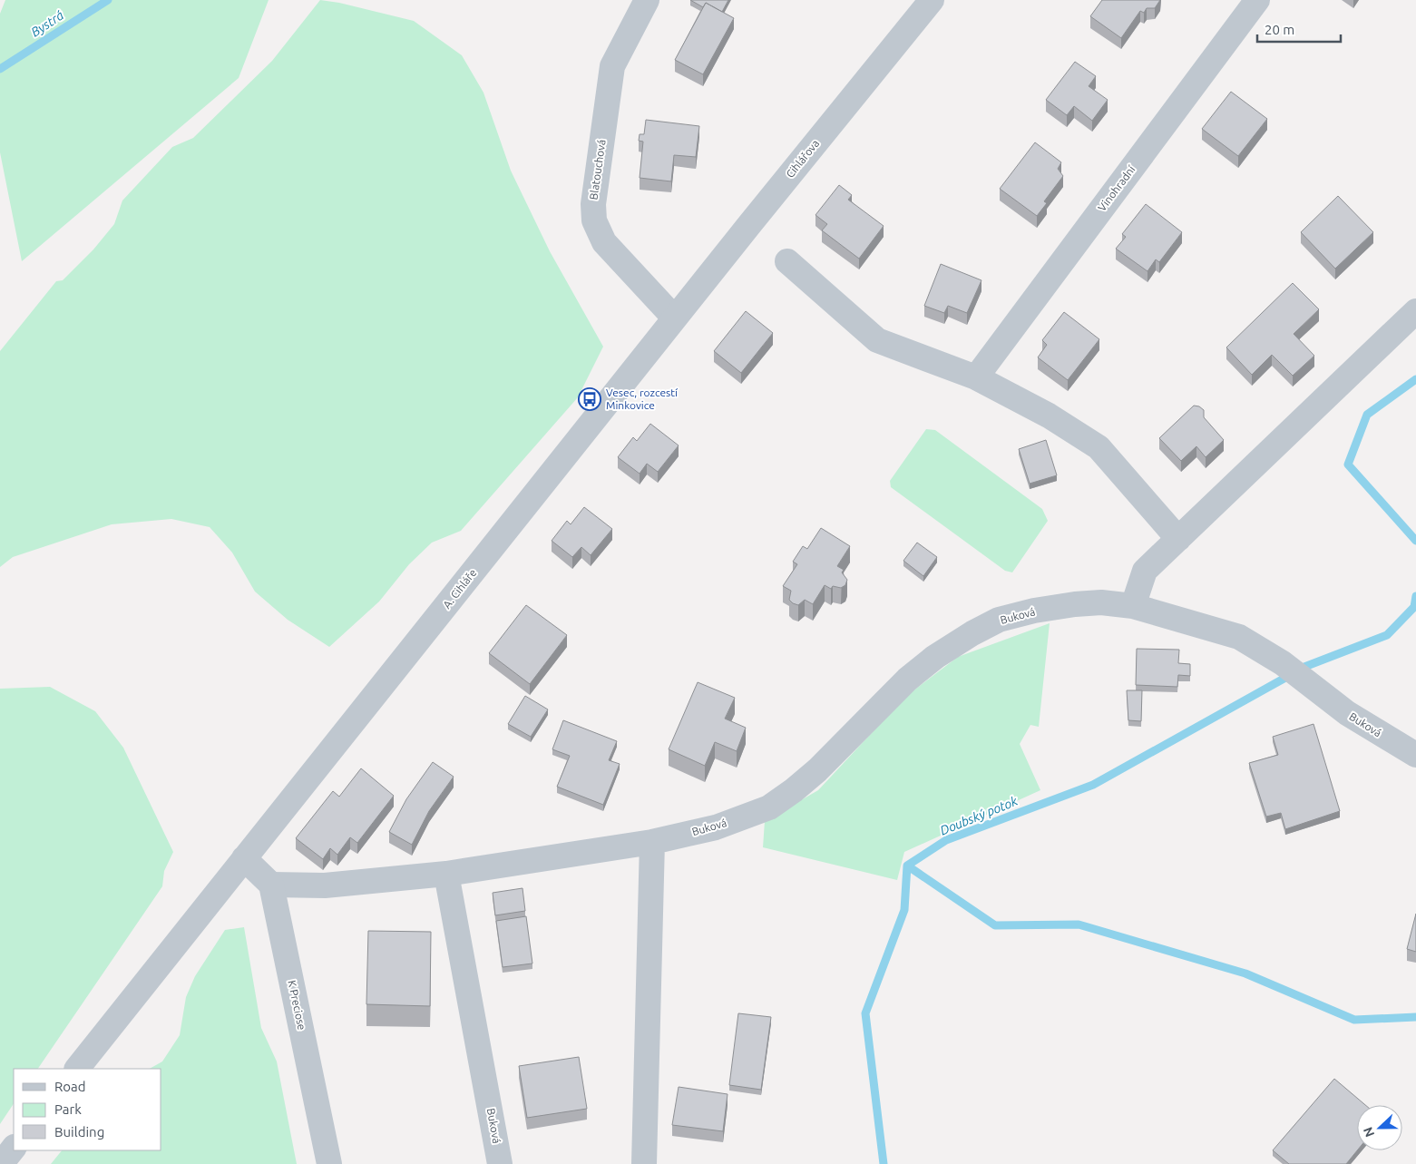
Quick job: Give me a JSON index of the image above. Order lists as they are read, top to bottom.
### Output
{
  "streets": {
    "street": [
      "Cihlářova",
      "Blatouchová",
      "Vinohradní",
      "A. Cihláře",
      "Buková",
      "K Preciose"
    ]
  },
  "crossings": [
    ["Cihlářova", "Blatouchová"],
    ["Cihlářova", "A. Cihláře"],
    ["Blatouchová", "A. Cihláře"],
    ["Buková", "K Preciose"]
  ],
  "water": ["Bystrá", "Doubský potok"],
  "places": {
    "bus stop": ["Vesec, rozcestí Minkovice"]
  },
  "legend": ["Road", "Park", "Building"],
  "scale_bar": "20 m",
  "north": "left"
}
